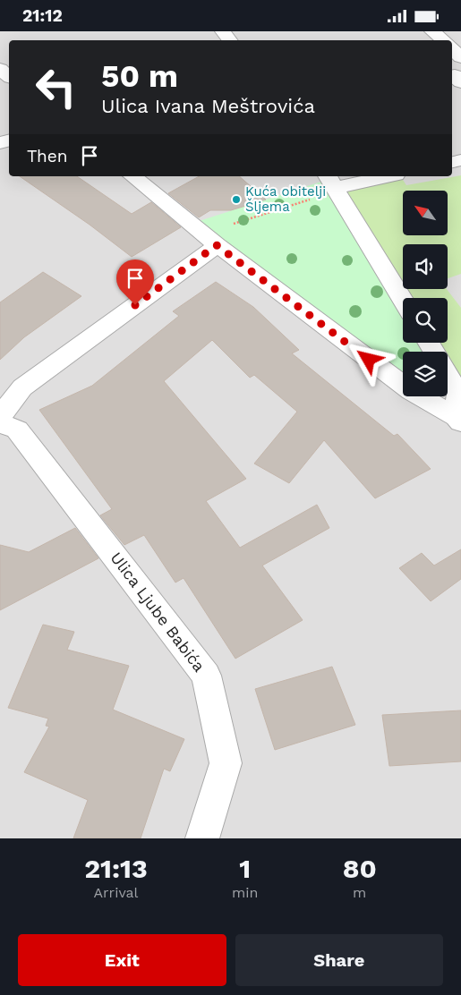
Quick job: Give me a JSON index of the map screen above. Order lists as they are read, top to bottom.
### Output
{
  "streets": {
    "street": ["Ulica Ljube Babića"]
  },
  "places": ["Kuća obitelji Šljema"],
  "north": "top left",
  "page": {
    "status": "21:12",
    "turn": ["50 m", "Ulica Ivana Meštrovića"],
    "then": "Then",
    "eta": [
      "21:13",
      "Arrival",
      "1",
      "min",
      "80",
      "m"
    ],
    "buttons": ["Exit", "Share"]
  }
}
